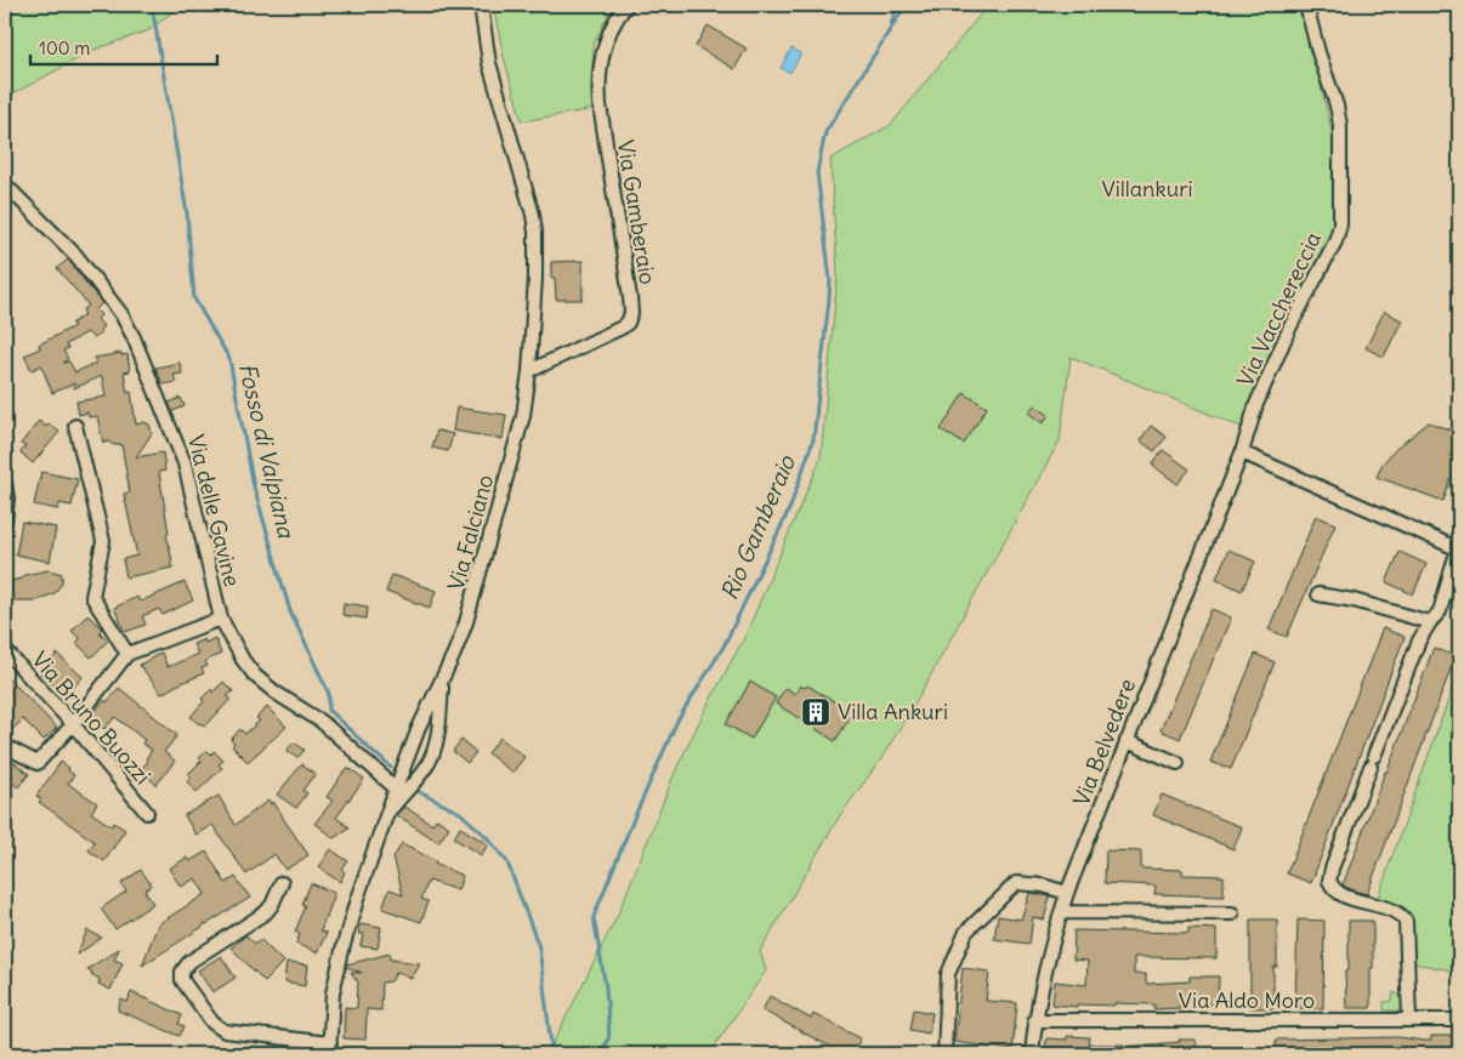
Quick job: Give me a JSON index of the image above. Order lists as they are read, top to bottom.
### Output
{
  "streets": {
    "street": [
      "Via Gamberaio",
      "Via Vacchereccia",
      "Via delle Gavine",
      "Via Falciano",
      "Via Bruno Buozzi",
      "Via Belvedere",
      "Via Aldo Moro"
    ]
  },
  "crossings": [
    ["Via Gamberaio", "Via Falciano"],
    ["Via Vacchereccia", "Via Belvedere"],
    ["Via delle Gavine", "Via Falciano"],
    ["Via Belvedere", "Via Aldo Moro"]
  ],
  "water": ["Fosso di Valpiana", "Rio Gamberaio"],
  "parks": ["Villankuri"],
  "places": {
    "building": ["Villa Ankuri"]
  },
  "scale_bar": "100 m"
}
